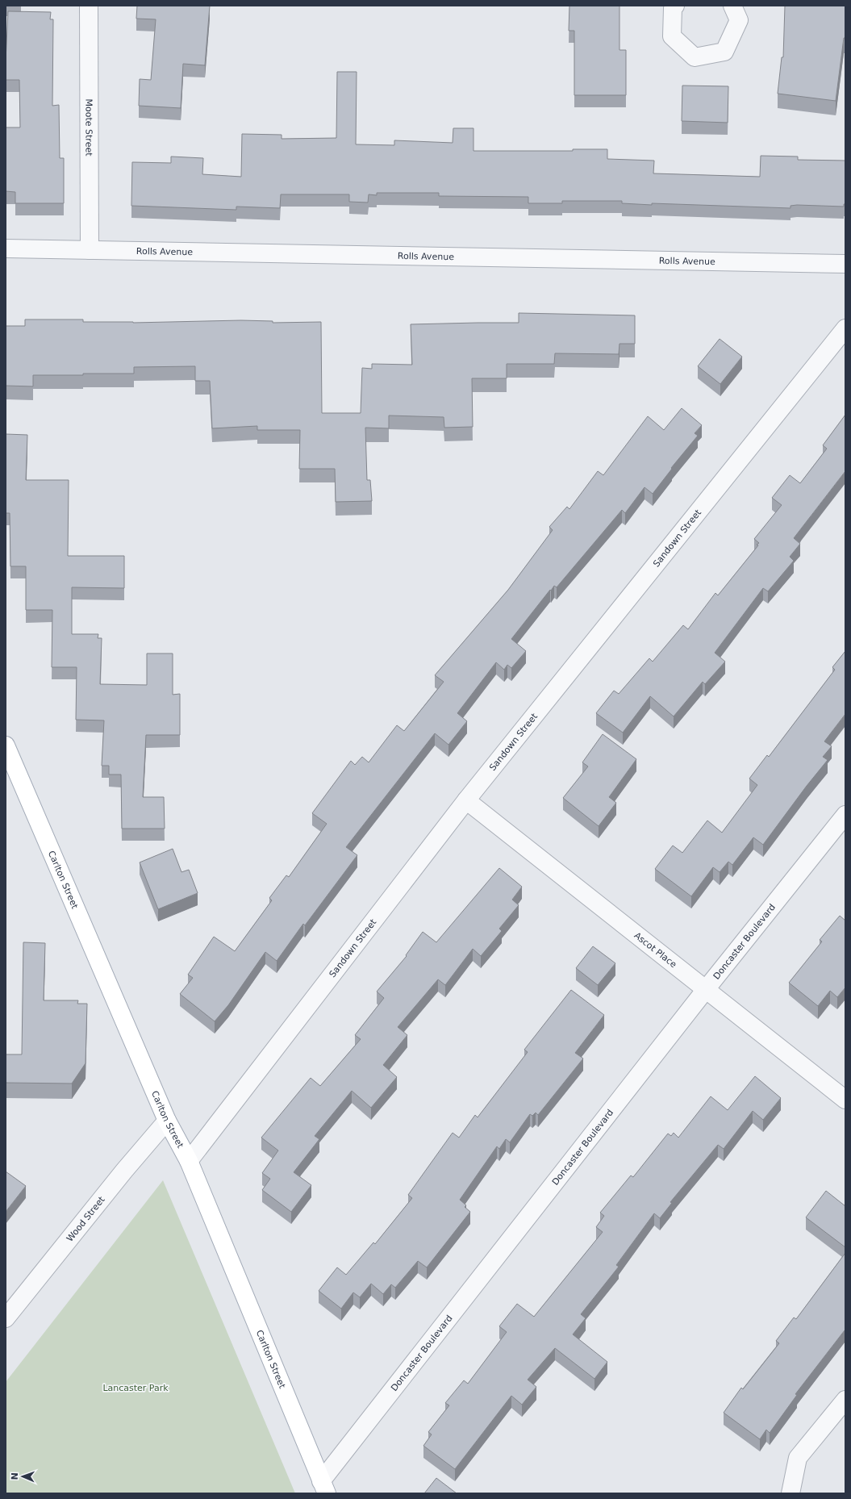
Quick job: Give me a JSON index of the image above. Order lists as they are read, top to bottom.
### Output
{
  "streets": {
    "main road": ["Carlton Street"],
    "street": [
      "Moote Street",
      "Rolls Avenue",
      "Sandown Street",
      "Doncaster Boulevard",
      "Ascot Place",
      "Wood Street"
    ]
  },
  "crossings": [
    ["Moote Street", "Rolls Avenue"],
    ["Sandown Street", "Carlton Street"],
    ["Sandown Street", "Ascot Place"],
    ["Carlton Street", "Doncaster Boulevard"],
    ["Carlton Street", "Wood Street"],
    ["Doncaster Boulevard", "Ascot Place"]
  ],
  "parks": ["Lancaster Park"],
  "north": "left"
}
